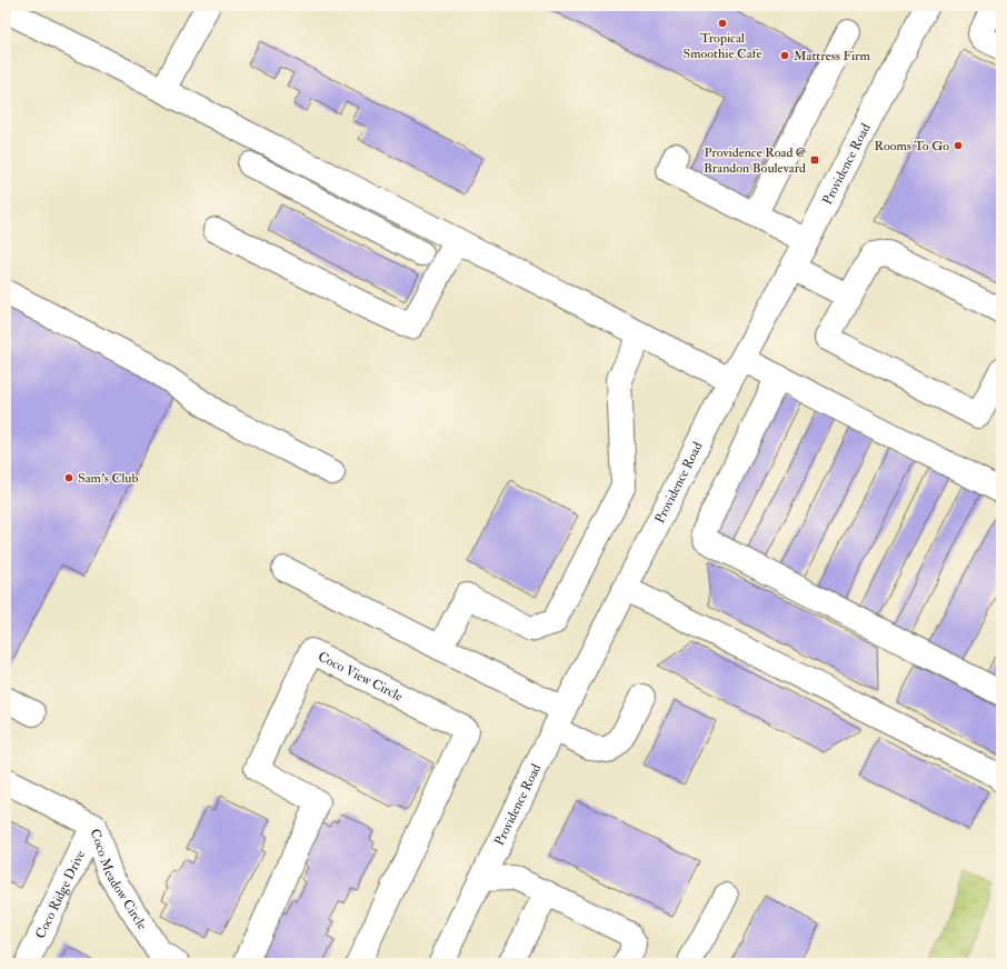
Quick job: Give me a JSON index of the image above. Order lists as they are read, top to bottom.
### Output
{
  "streets": {
    "street": [
      "Providence Road",
      "Coco View Circle",
      "Coco Meadow Circle",
      "Coco Ridge Drive"
    ]
  },
  "crossings": [
    ["Coco Meadow Circle", "Coco Ridge Drive"]
  ],
  "places": {
    "other": [
      "Tropical Smoothie Cafe",
      "Mattress Firm",
      "Rooms To Go",
      "Sam's Club"
    ],
    "transit": ["Providence Road @ Brandon Boulevard"]
  }
}
